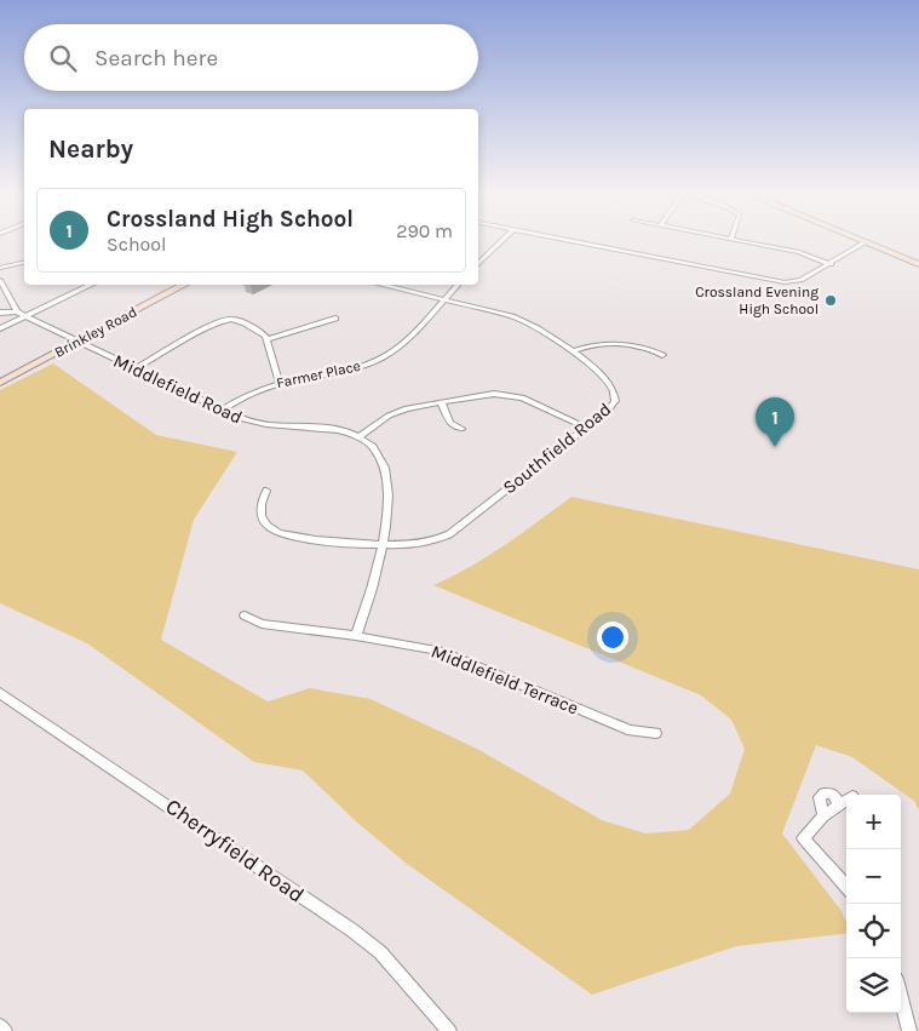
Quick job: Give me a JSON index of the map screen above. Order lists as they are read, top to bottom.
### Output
{
  "streets": {
    "main road": ["Brinkley Road"],
    "street": [
      "Farmer Place",
      "Middlefield Road",
      "Southfield Road",
      "Middlefield Terrace",
      "Cherryfield Road"
    ]
  },
  "crossings": [
    ["Brinkley Road", "Middlefield Road"],
    ["Farmer Place", "Middlefield Road"],
    ["Farmer Place", "Southfield Road"]
  ],
  "places": ["Crossland Evening High School"],
  "page": {
    "search": "Search here",
    "heading": "Nearby",
    "list": [
      {
        "mark": "1",
        "name": "Crossland High School",
        "note": "School",
        "value": "290 m"
      }
    ],
    "pins": "1",
    "map_buttons": ["+", "−"]
  }
}
